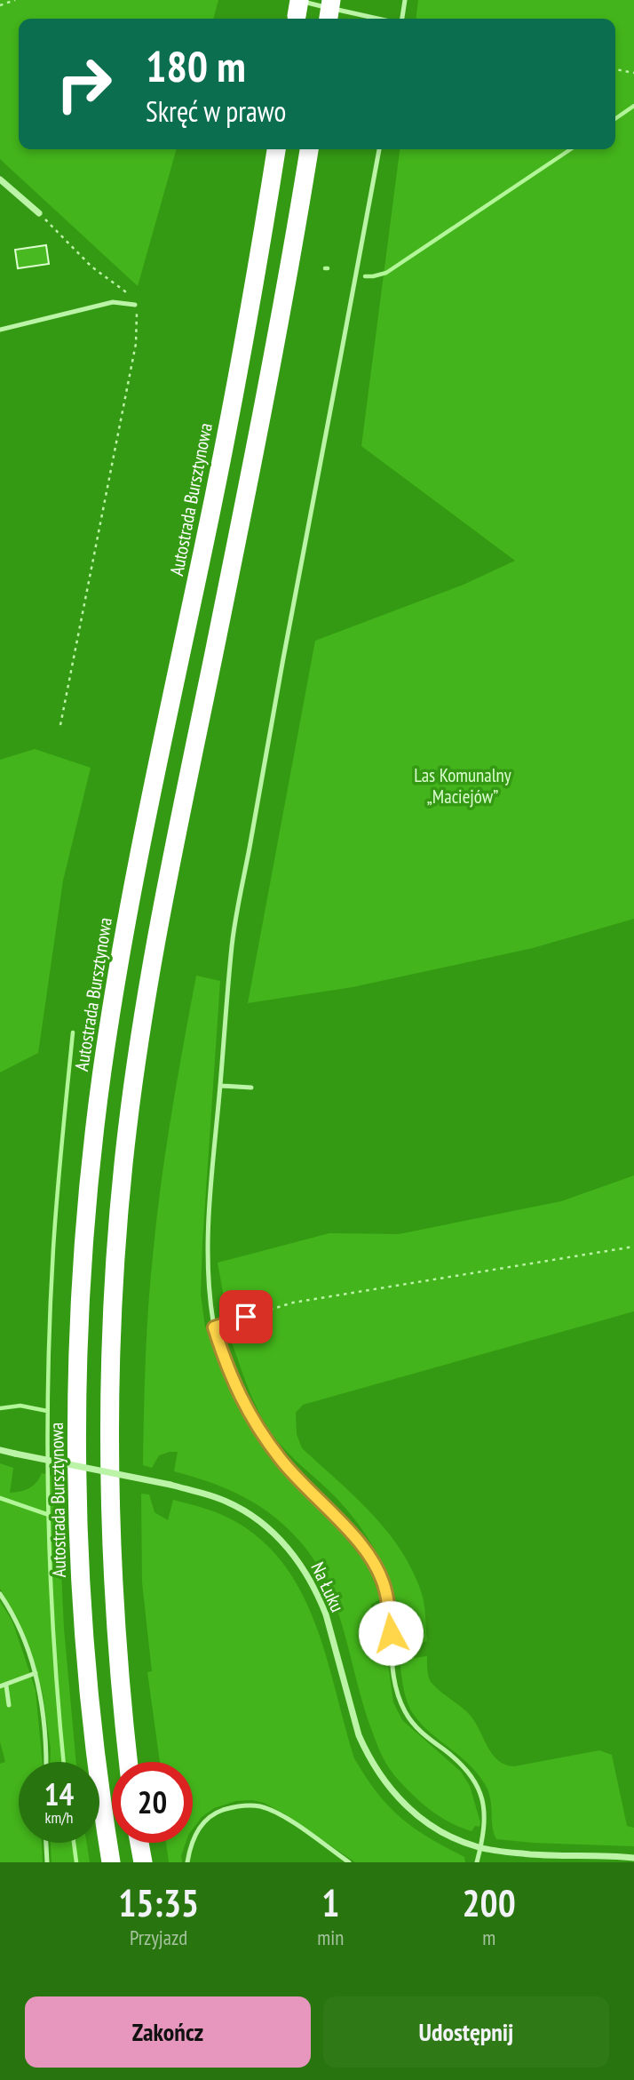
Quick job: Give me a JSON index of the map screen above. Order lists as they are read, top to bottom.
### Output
{
  "streets": {
    "highway": ["Autostrada Bursztynowa"],
    "street": ["Na Łuku"]
  },
  "parks": ["Las Komunalny „Maciejów”"],
  "page": {
    "turn": ["180 m", "Skręć w prawo"],
    "speed": "14 km/h",
    "limit": "20",
    "eta": [
      "15:35",
      "Przyjazd",
      "1",
      "min",
      "200",
      "m"
    ],
    "buttons": ["Zakończ", "Udostępnij"]
  }
}
